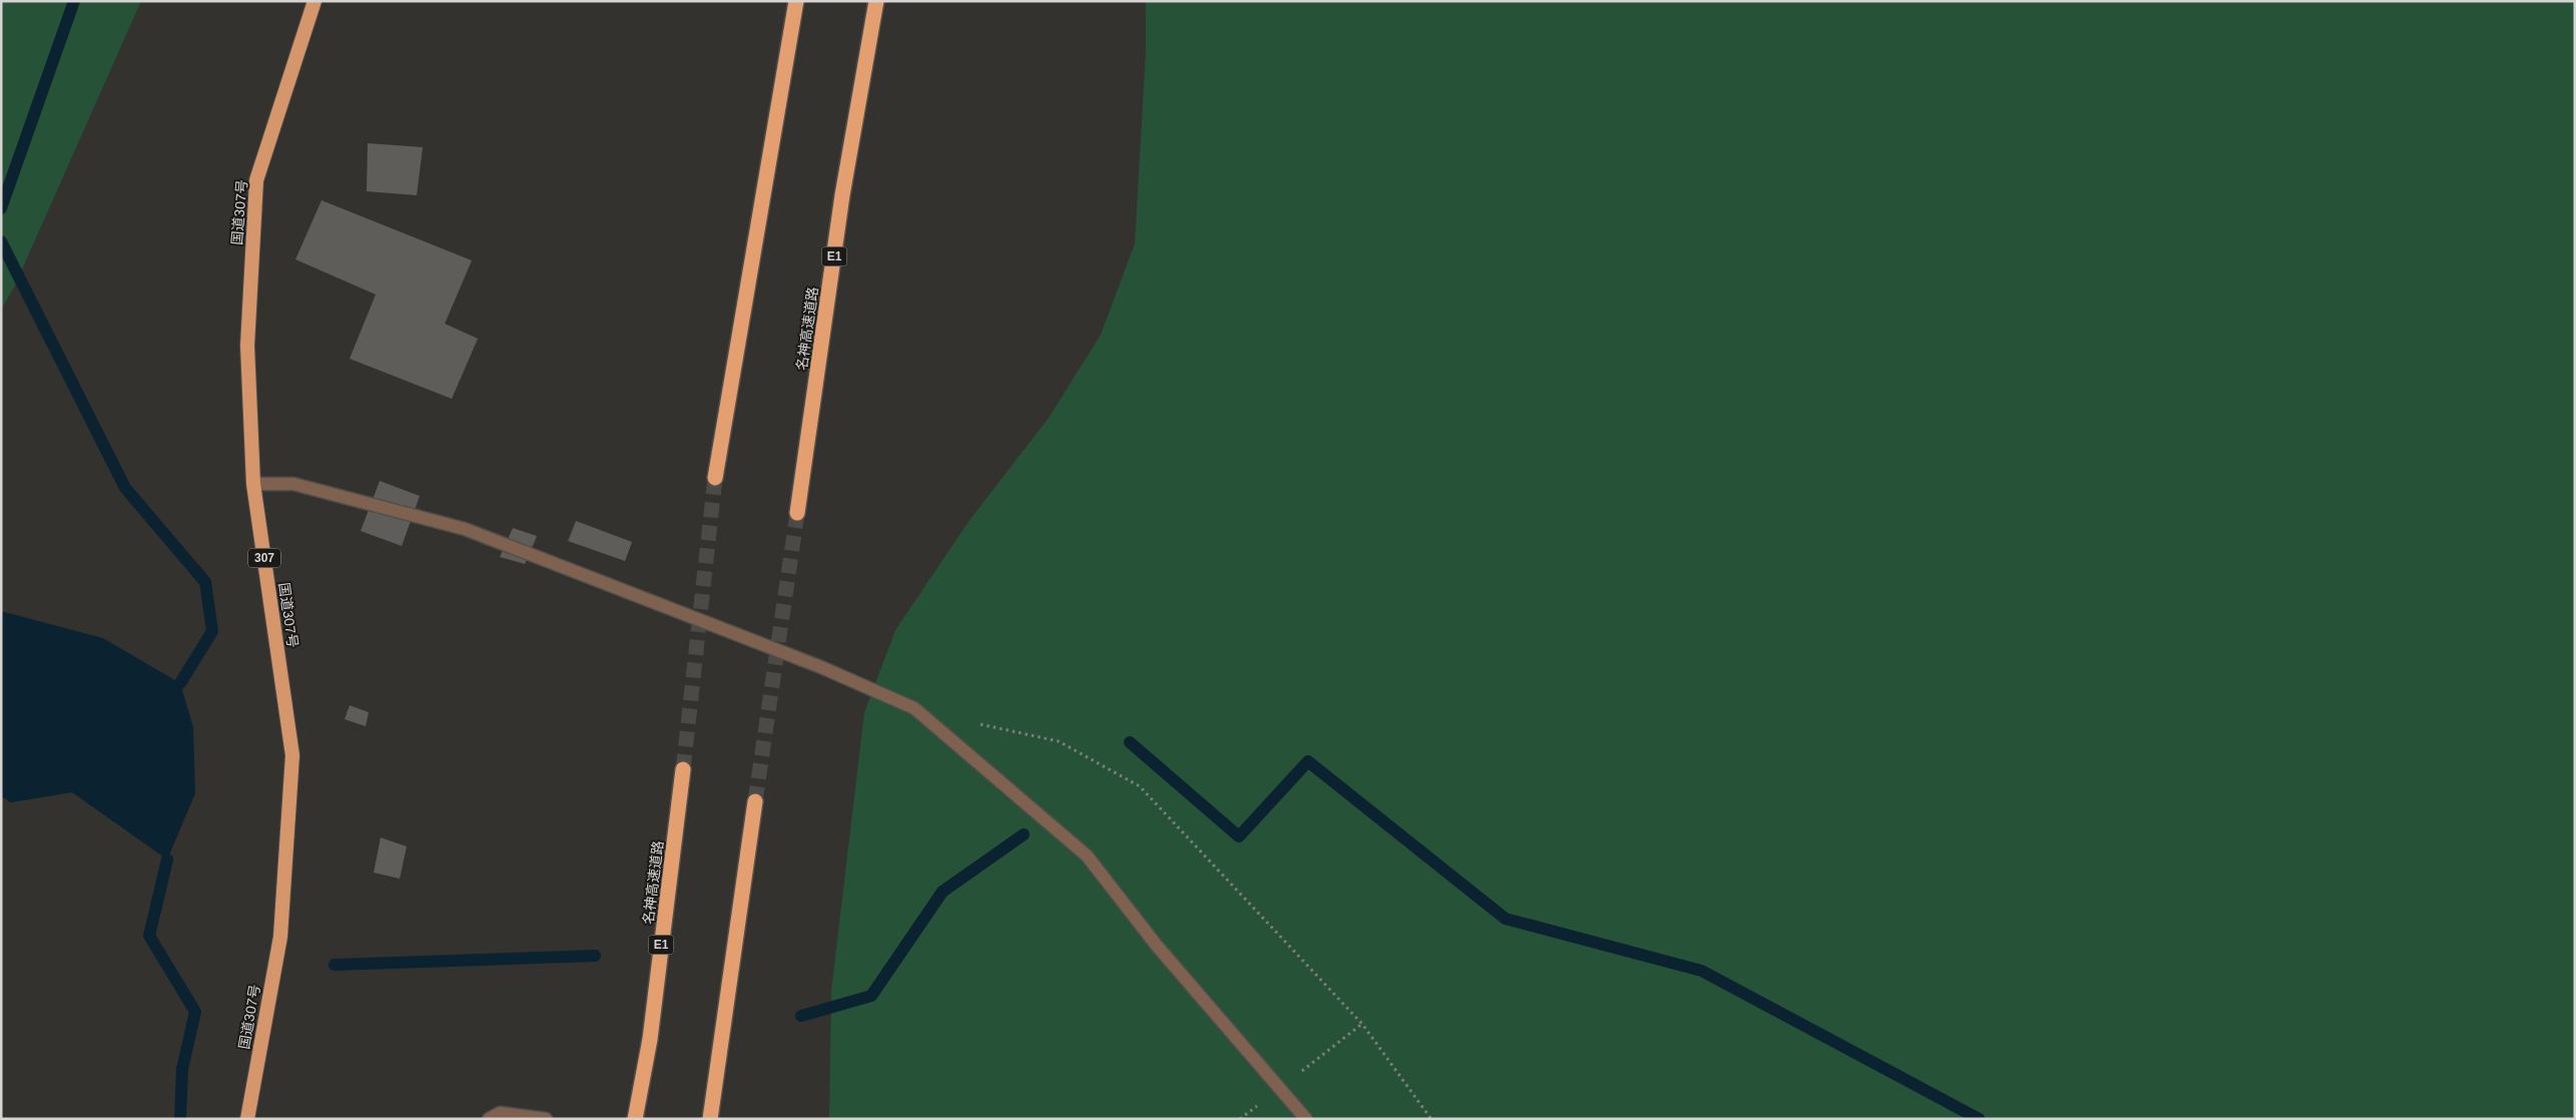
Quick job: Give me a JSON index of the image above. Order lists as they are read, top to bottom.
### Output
{
  "streets": {
    "highway": [
      "国道307号",
      "E1",
      "名神高速道路",
      "307"
    ]
  }
}
